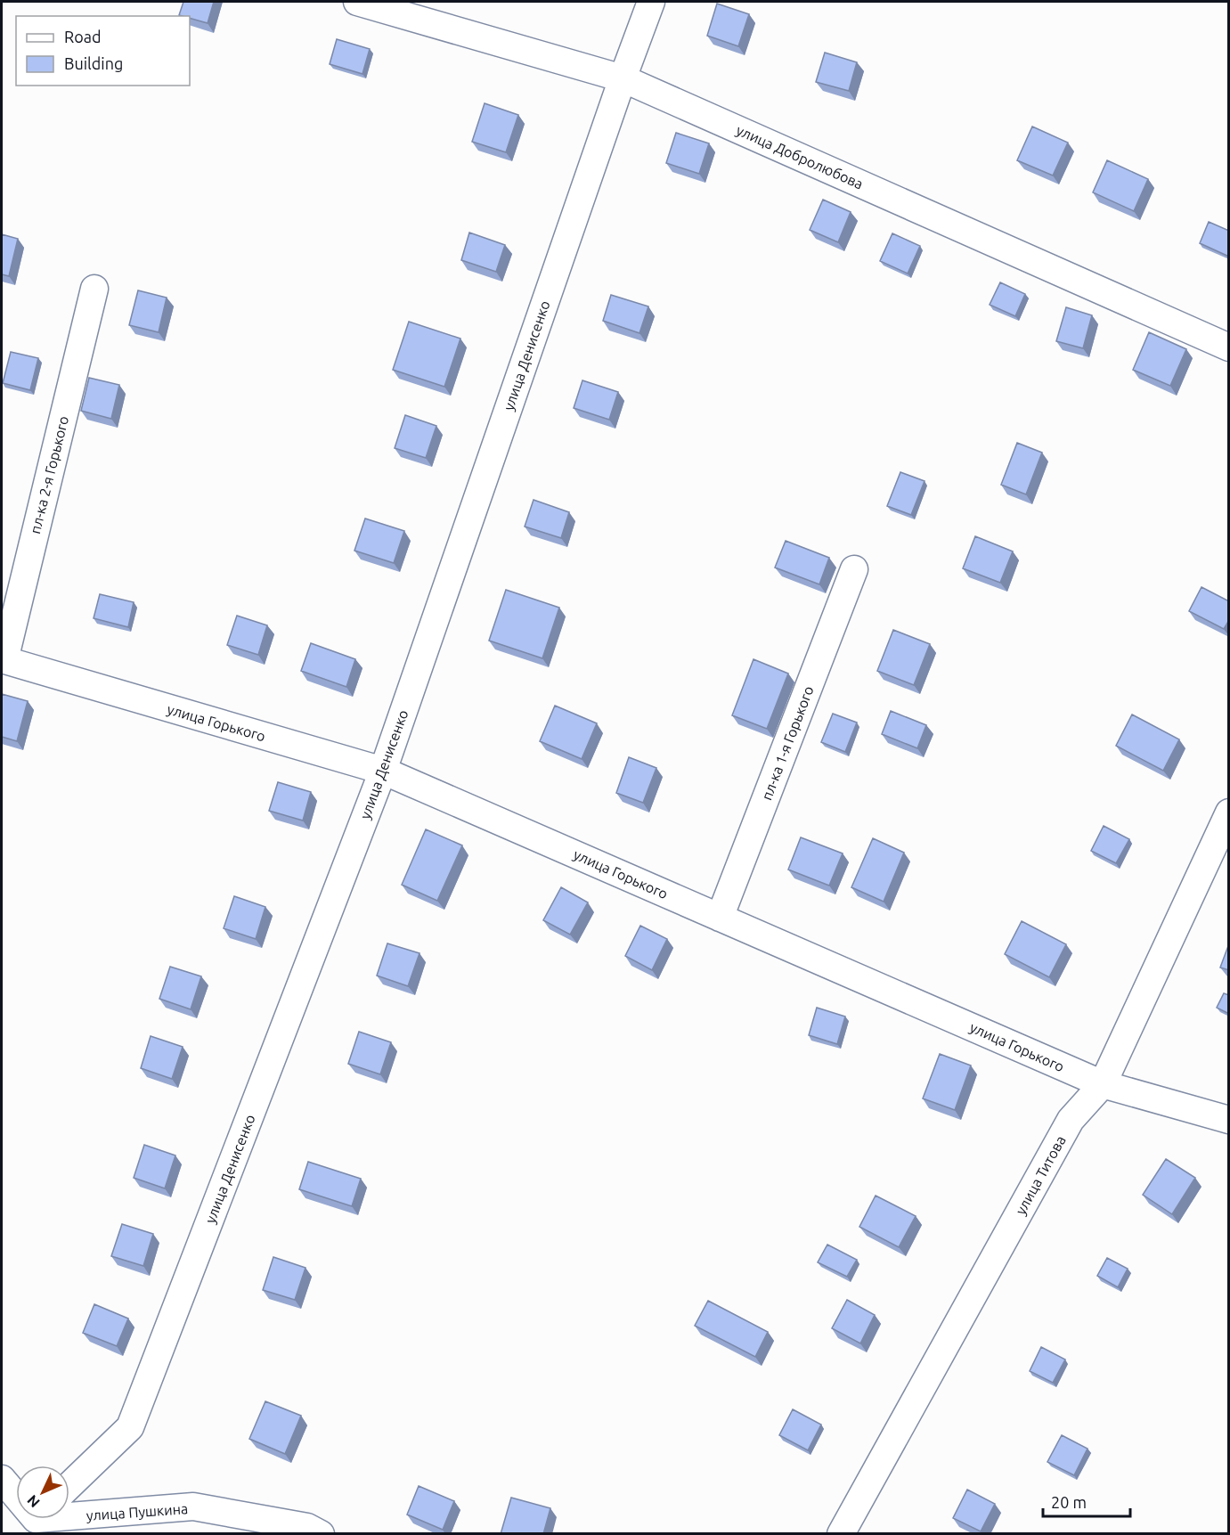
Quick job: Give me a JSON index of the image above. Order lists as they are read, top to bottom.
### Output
{
  "streets": {
    "street": [
      "улица Добролюбова",
      "улица Денисенко",
      "пл-ка 2-я Горького",
      "улица Горького",
      "пл-ка 1-я Горького",
      "улица Титова",
      "улица Пушкина"
    ]
  },
  "crossings": [
    ["улица Добролюбова", "улица Денисенко"],
    ["улица Денисенко", "улица Горького"],
    ["пл-ка 2-я Горького", "улица Горького"],
    ["улица Горького", "пл-ка 1-я Горького"],
    ["улица Горького", "улица Титова"]
  ],
  "legend": ["Road", "Building"],
  "scale_bar": "20 m",
  "north": "bottom left"
}
